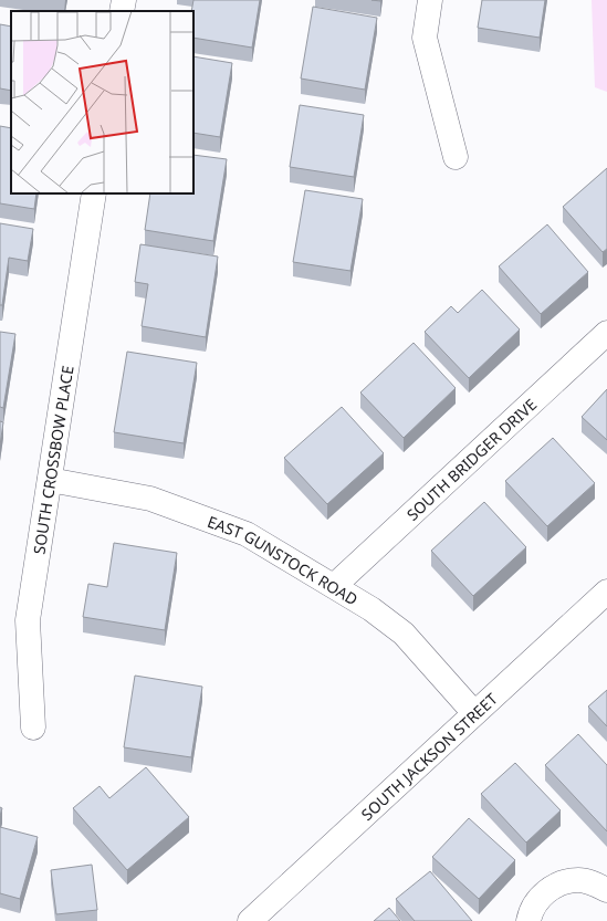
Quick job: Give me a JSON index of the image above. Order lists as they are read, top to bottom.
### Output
{
  "streets": {
    "street": [
      "SOUTH CROSSBOW PLACE",
      "SOUTH BRIDGER DRIVE",
      "EAST GUNSTOCK ROAD",
      "SOUTH JACKSON STREET"
    ]
  },
  "crossings": [
    ["SOUTH CROSSBOW PLACE", "EAST GUNSTOCK ROAD"],
    ["SOUTH BRIDGER DRIVE", "EAST GUNSTOCK ROAD"],
    ["EAST GUNSTOCK ROAD", "SOUTH JACKSON STREET"]
  ]
}
